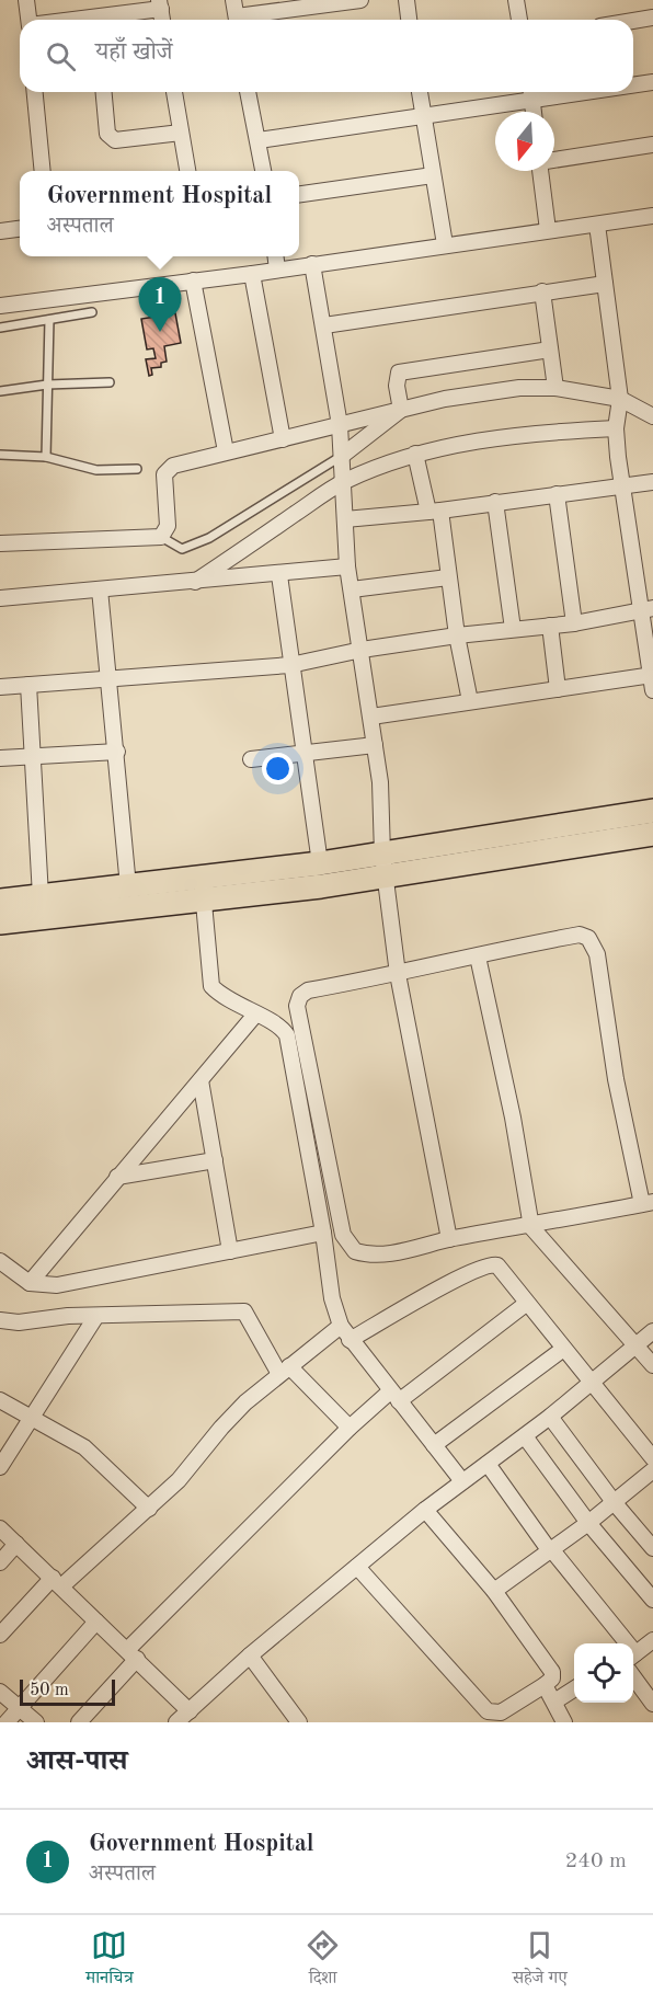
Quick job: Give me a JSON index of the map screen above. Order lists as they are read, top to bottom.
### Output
{
  "scale_bar": "50 m",
  "north": "bottom",
  "page": {
    "search": "यहाँ खोजें",
    "popup": ["Government Hospital", "अस्पताल"],
    "pins": "1",
    "scale": "50 m",
    "heading": "आस-पास",
    "list": [
      {
        "mark": "1",
        "name": "Government Hospital",
        "note": "अस्पताल",
        "value": "240 m"
      }
    ],
    "nav": ["मानचित्र", "दिशा", "सहेजे गए"]
  }
}
